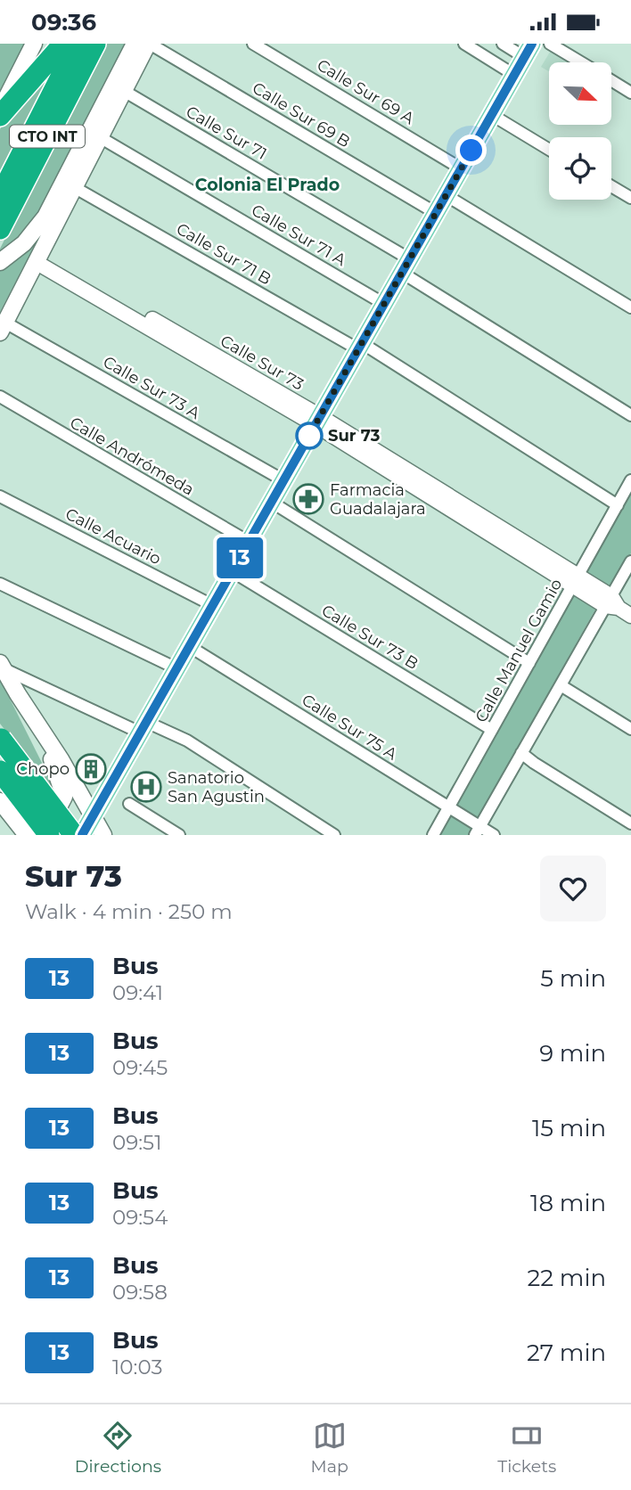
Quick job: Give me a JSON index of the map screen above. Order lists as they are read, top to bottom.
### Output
{
  "streets": {
    "highway": ["CTO INT"],
    "street": [
      "Calle Sur 69 A",
      "Calle Sur 69 B",
      "Calle Sur 71",
      "Calle Sur 71 A",
      "Calle Sur 71 B",
      "Calle Sur 73",
      "Calle Sur 73 A",
      "Calle Andrómeda",
      "Calle Acuario",
      "Calle Sur 73 B",
      "Calle Manuel Gamio",
      "Calle Sur 75 A"
    ]
  },
  "crossings": [
    ["Calle Sur 69 B", "CTO INT"],
    ["Calle Sur 71", "CTO INT"],
    ["CTO INT", "Calle Sur 71 A"],
    ["CTO INT", "Calle Sur 71 B"],
    ["CTO INT", "Calle Sur 73"],
    ["CTO INT", "Calle Sur 73 A"],
    ["Calle Sur 71 B", "Calle Manuel Gamio"],
    ["Calle Sur 73", "Calle Manuel Gamio"],
    ["Calle Sur 73 B", "Calle Manuel Gamio"],
    ["Calle Manuel Gamio", "Calle Sur 75 A"]
  ],
  "districts": ["Colonia El Prado"],
  "places": {
    "other": ["Sur 73"],
    "pharmacy": ["Farmacia Guadalajara"],
    "building": ["Chopo"],
    "hospital": ["Sanatorio San Agustin"]
  },
  "lines": ["bus line 13"],
  "north": "bottom right",
  "page": {
    "status": "09:36",
    "on_map": "13",
    "heading": ["Sur 73", "Walk · 4 min · 250 m"],
    "list": [
      {
        "mark": "13",
        "name": "Bus",
        "note": "09:41",
        "value": "5 min"
      },
      {
        "mark": "13",
        "name": "Bus",
        "note": "09:45",
        "value": "9 min"
      },
      {
        "mark": "13",
        "name": "Bus",
        "note": "09:51",
        "value": "15 min"
      },
      {
        "mark": "13",
        "name": "Bus",
        "note": "09:54",
        "value": "18 min"
      },
      {
        "mark": "13",
        "name": "Bus",
        "note": "09:58",
        "value": "22 min"
      },
      {
        "mark": "13",
        "name": "Bus",
        "note": "10:03",
        "value": "27 min"
      }
    ],
    "tabs": ["Directions", "Map", "Tickets"]
  }
}
